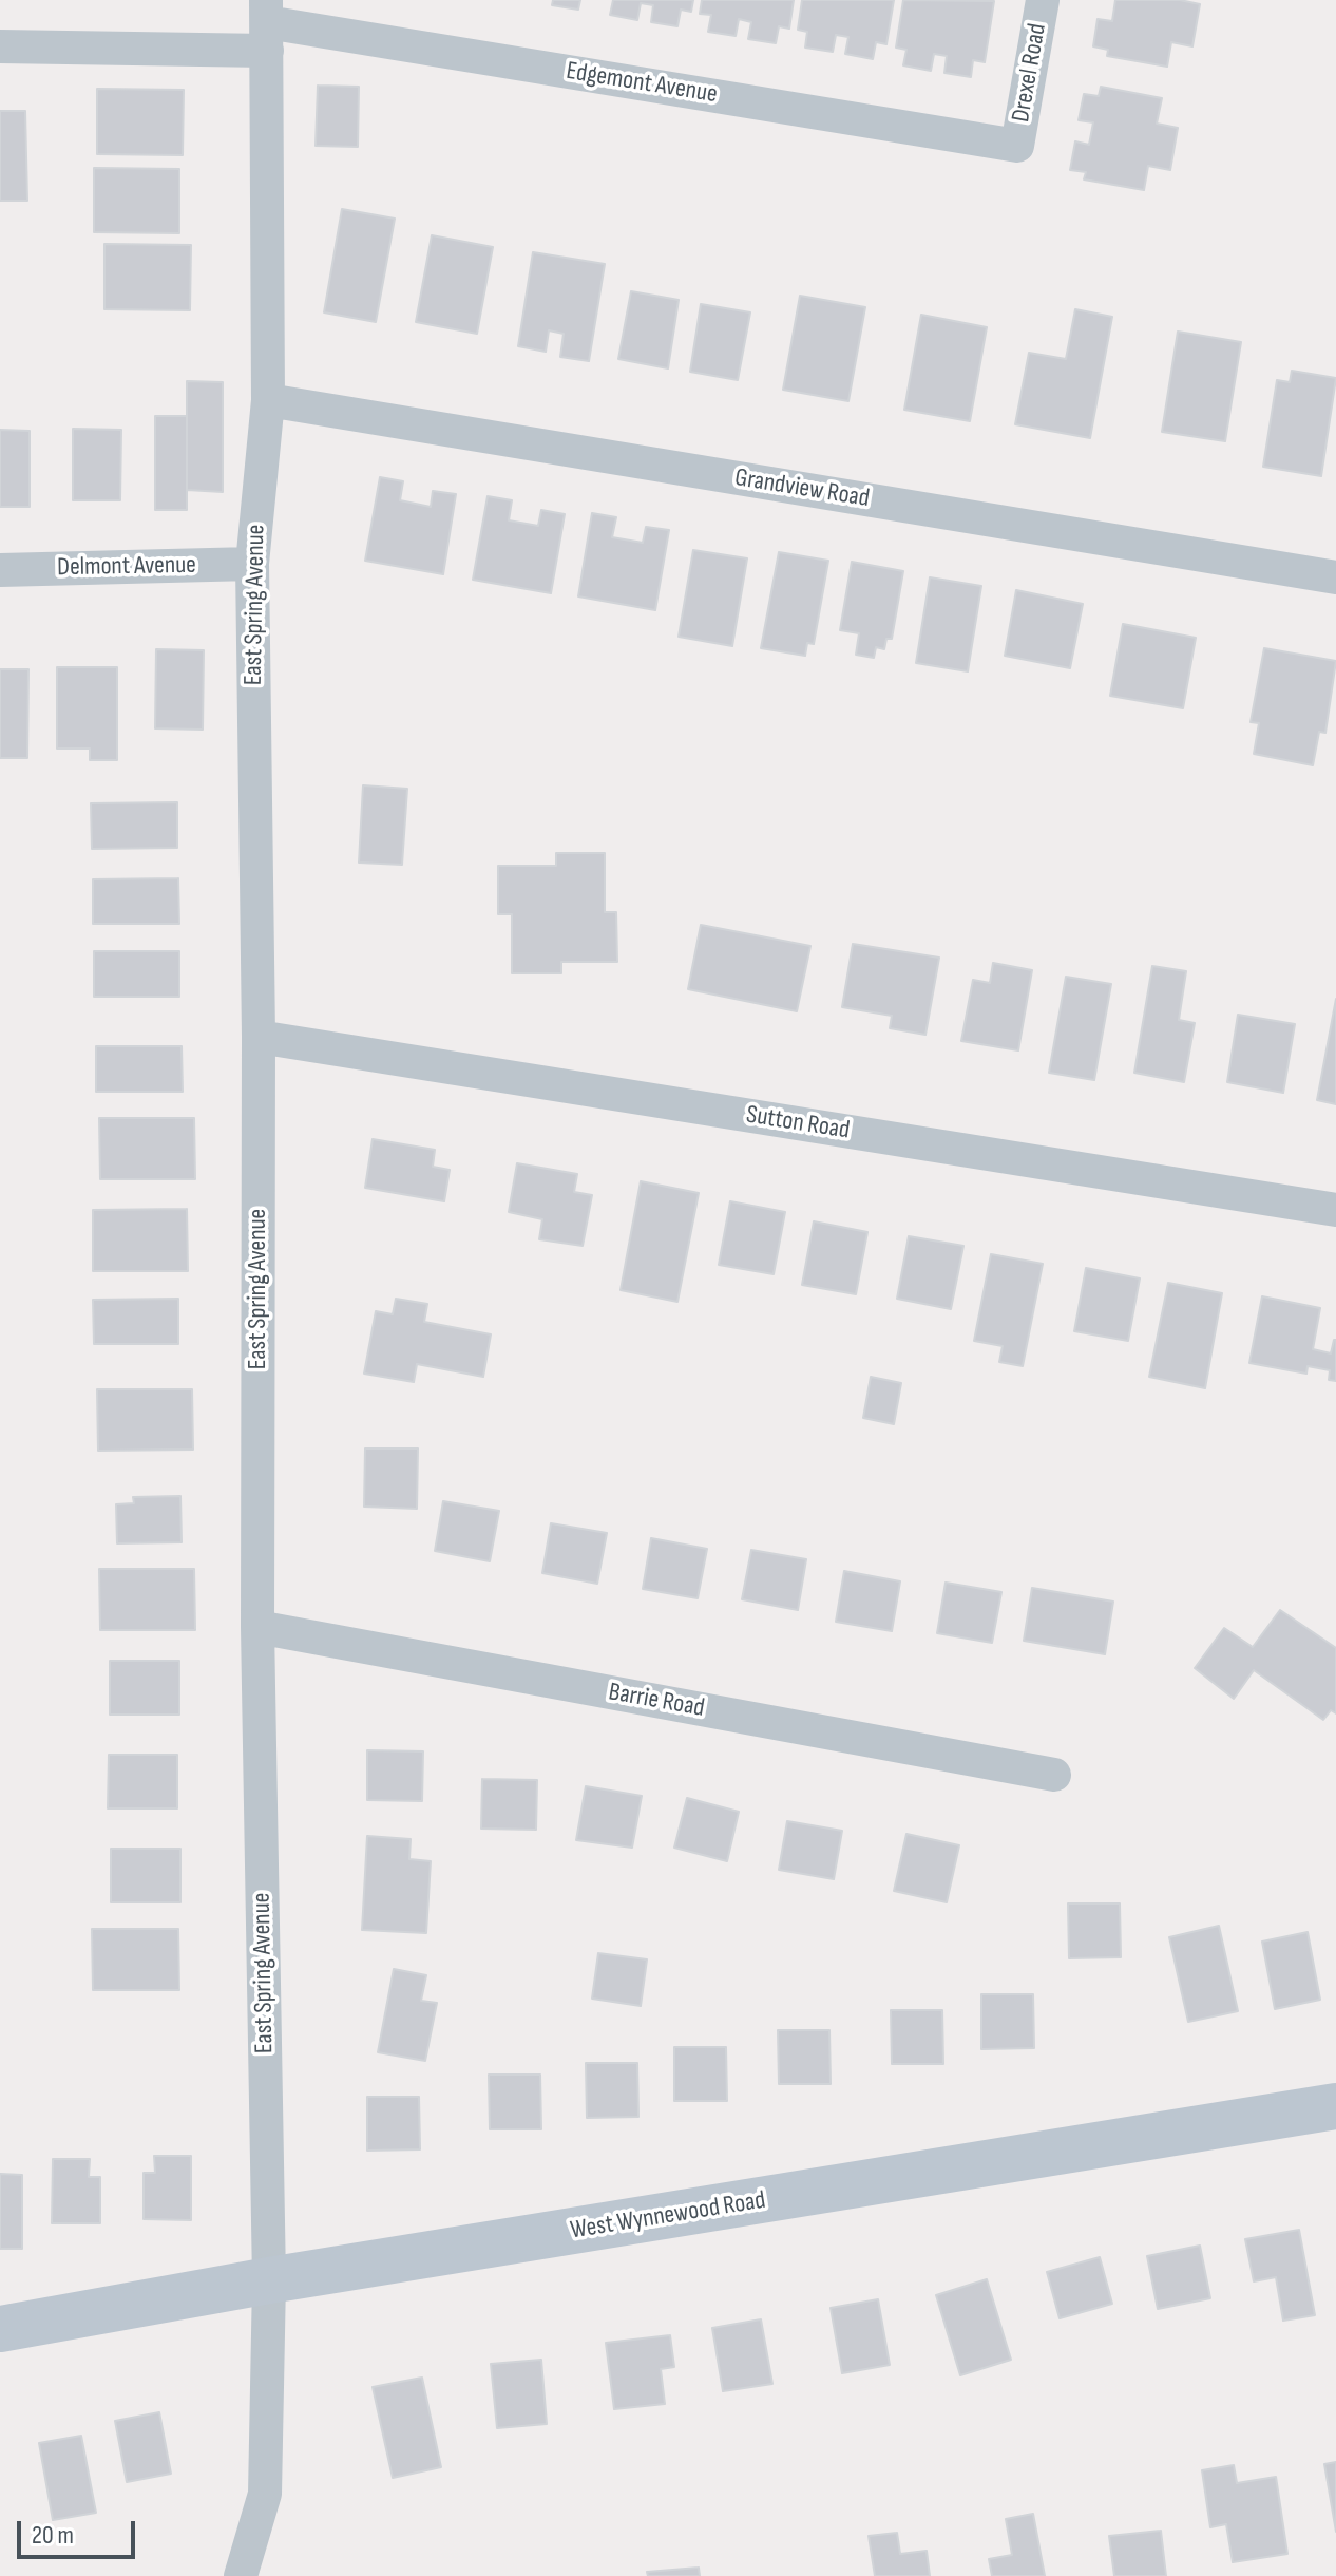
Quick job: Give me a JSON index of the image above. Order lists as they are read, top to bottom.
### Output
{
  "streets": {
    "main road": ["West Wynnewood Road"],
    "street": [
      "Drexel Road",
      "Edgemont Avenue",
      "Grandview Road",
      "Delmont Avenue",
      "East Spring Avenue",
      "Sutton Road",
      "Barrie Road"
    ]
  },
  "crossings": [
    ["Drexel Road", "Edgemont Avenue"],
    ["Edgemont Avenue", "East Spring Avenue"],
    ["Grandview Road", "East Spring Avenue"],
    ["Delmont Avenue", "East Spring Avenue"],
    ["East Spring Avenue", "Sutton Road"],
    ["East Spring Avenue", "Barrie Road"],
    ["East Spring Avenue", "West Wynnewood Road"]
  ],
  "scale_bar": "20 m"
}
